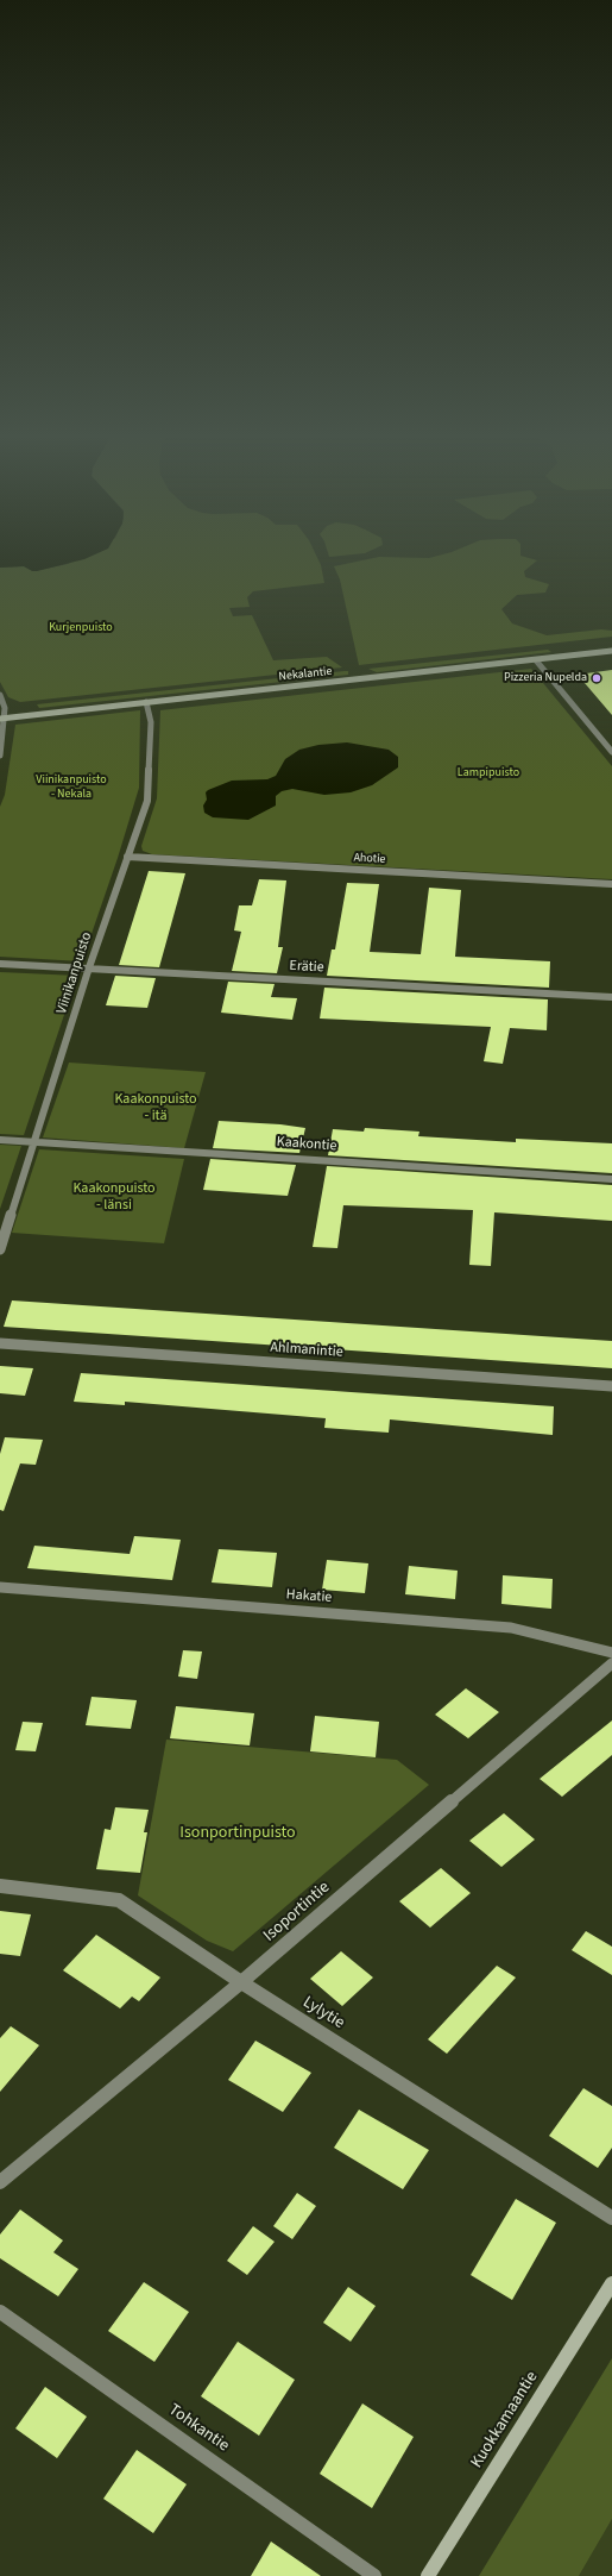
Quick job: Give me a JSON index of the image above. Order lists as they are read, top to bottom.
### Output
{
  "streets": {
    "main road": ["Nekalantie", "Kuokkamaantie"],
    "street": [
      "Ahotie",
      "Erätie",
      "Viinikanpuisto",
      "Kaakontie",
      "Ahlmanintie",
      "Hakatie",
      "Isoportintie",
      "Lylytie",
      "Tohkantie"
    ]
  },
  "crossings": [
    ["Nekalantie", "Viinikanpuisto"],
    ["Ahotie", "Viinikanpuisto"],
    ["Erätie", "Viinikanpuisto"],
    ["Viinikanpuisto", "Kaakontie"],
    ["Isoportintie", "Lylytie"]
  ],
  "parks": [
    "Kurjenpuisto",
    "Lampipuisto",
    "Viinikanpuisto - Nekala",
    "Kaakonpuisto - itä",
    "Kaakonpuisto - länsi",
    "Isonportinpuisto"
  ],
  "places": ["Pizzeria Nupelda"]
}
